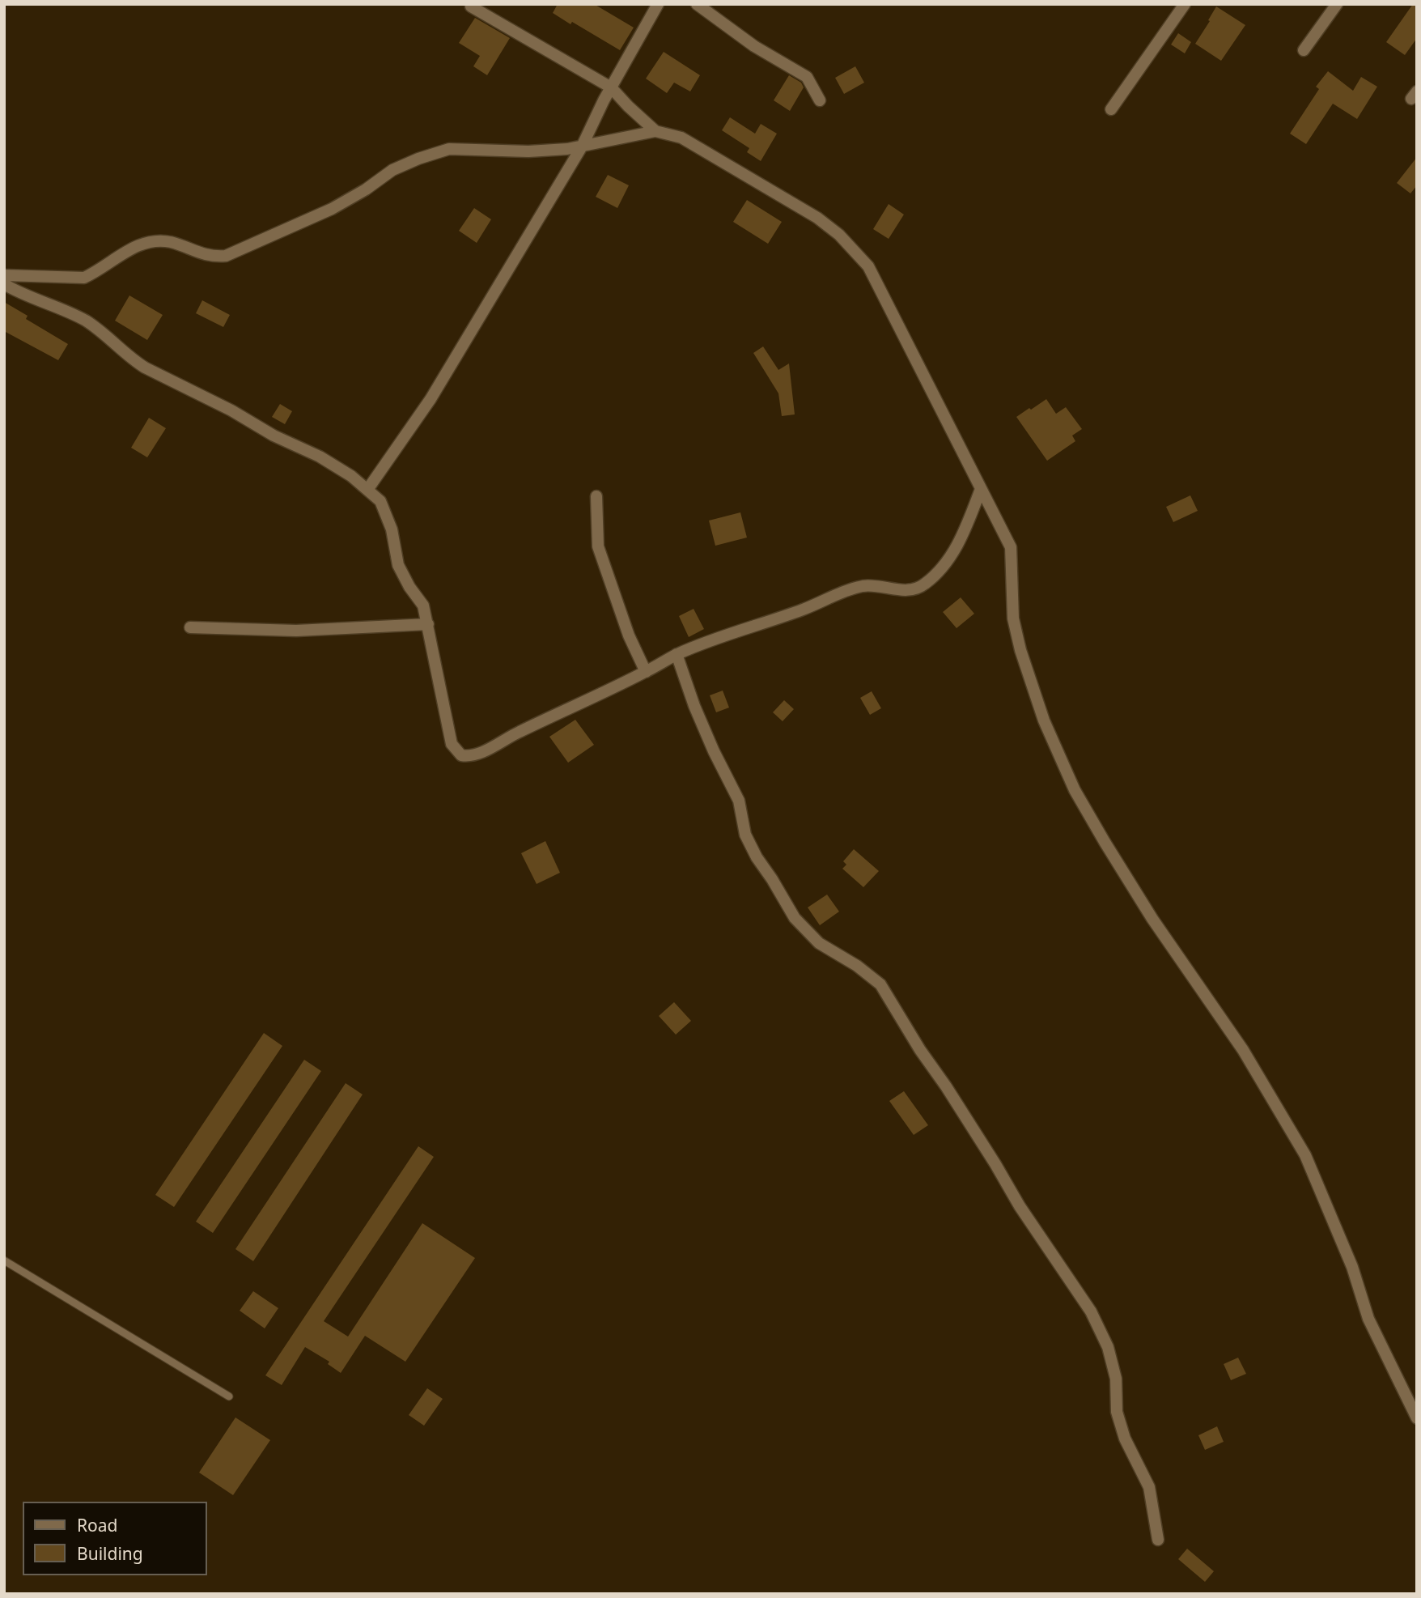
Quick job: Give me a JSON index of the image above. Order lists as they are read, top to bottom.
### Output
{
  "legend": ["Road", "Building"]
}
